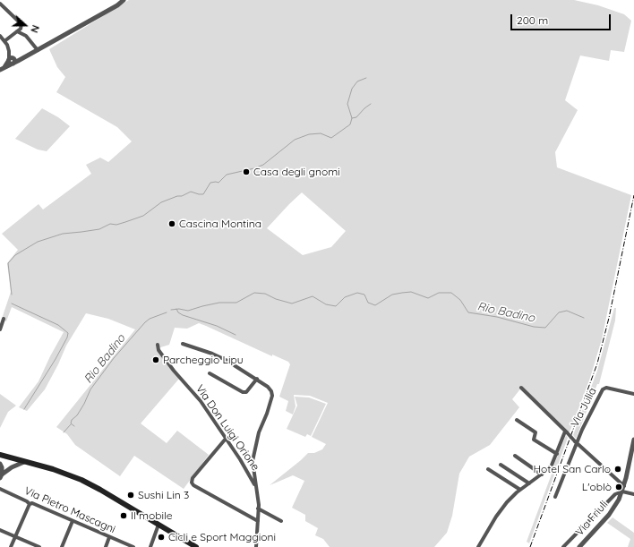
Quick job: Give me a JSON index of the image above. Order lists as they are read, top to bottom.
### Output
{
  "streets": {
    "street": [
      "Via Julia",
      "Via Don Luigi Orione",
      "Via Pietro Mascagni",
      "Via Friuli"
    ]
  },
  "crossings": [
    ["Via Julia", "Via Friuli"]
  ],
  "water": ["Rio Badino"],
  "places": [
    "Casa degli gnomi",
    "Cascina Montina",
    "Parcheggio Lipu",
    "Hotel San Carlo",
    "L'oblò",
    "Sushi Lin 3",
    "Il mobile",
    "Cicli e Sport Maggioni"
  ],
  "scale_bar": "200 m",
  "north": "right"
}
